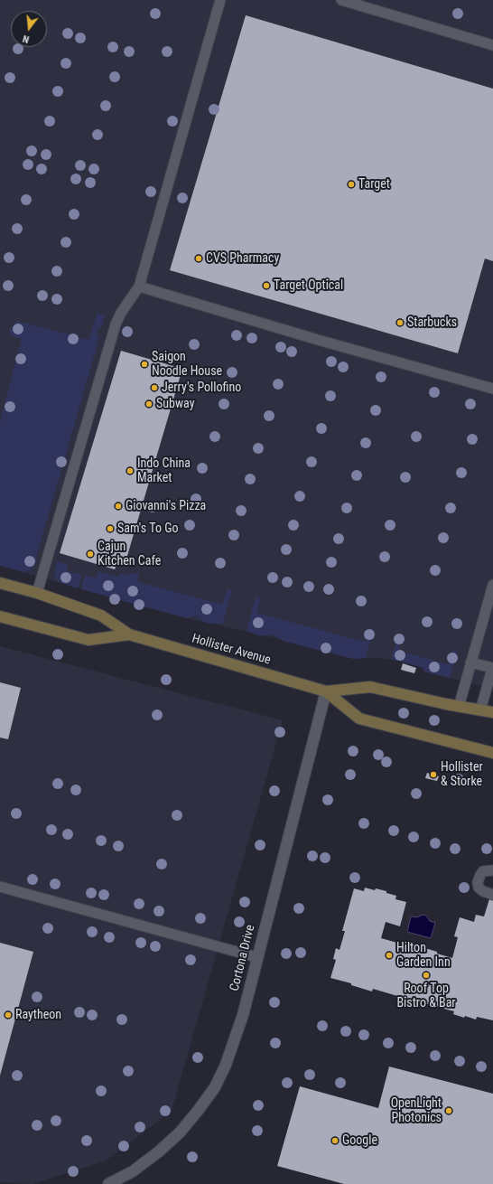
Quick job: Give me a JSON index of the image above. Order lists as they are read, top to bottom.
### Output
{
  "streets": {
    "main road": ["Hollister Avenue"],
    "street": ["Cortona Drive"]
  },
  "crossings": [
    ["Hollister Avenue", "Cortona Drive"]
  ],
  "places": [
    "Target",
    "CVS Pharmacy",
    "Target Optical",
    "Starbucks",
    "Saigon Noodle House",
    "Jerry's Pollofino",
    "Subway",
    "Indo China Market",
    "Giovanni's Pizza",
    "Sam's To Go",
    "Cajun Kitchen Cafe",
    "Hollister & Storke",
    "Hilton Garden Inn",
    "Roof Top Bistro & Bar",
    "Raytheon",
    "OpenLight Photonics",
    "Google"
  ],
  "north": "bottom"
}
